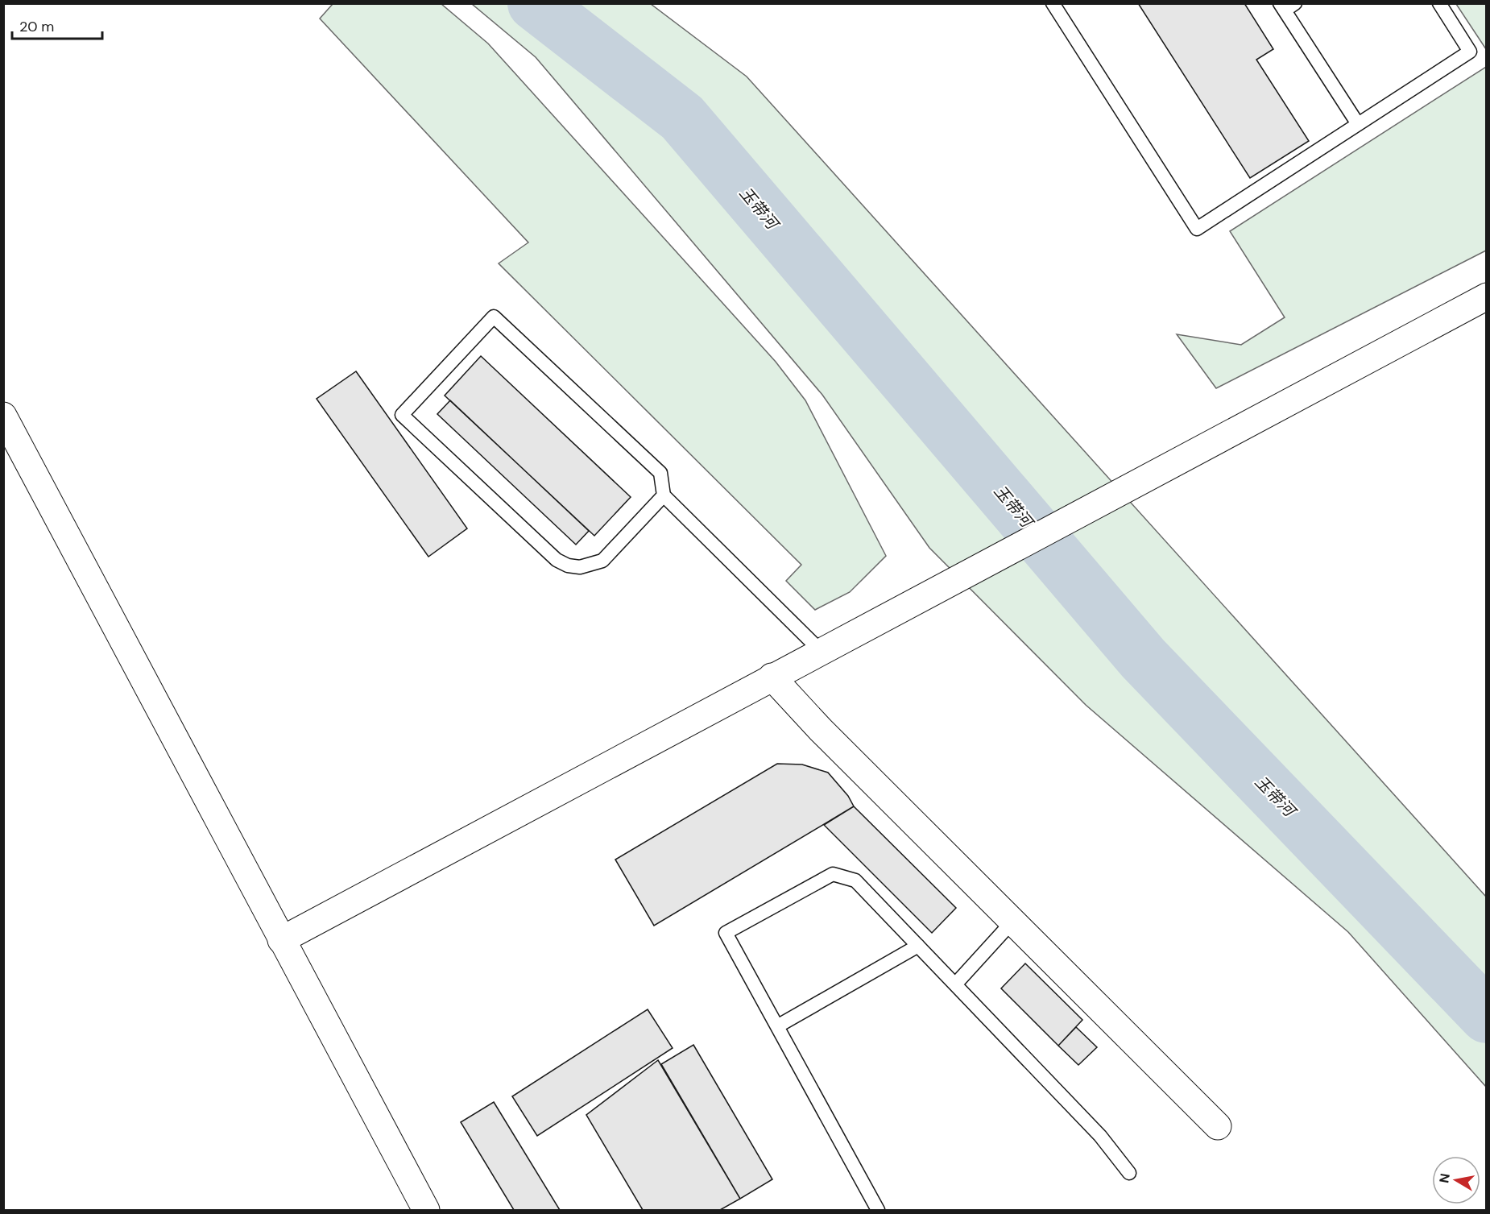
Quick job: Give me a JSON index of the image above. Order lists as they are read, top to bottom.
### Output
{
  "water": ["玉带河"],
  "scale_bar": "20 m",
  "north": "left"
}
